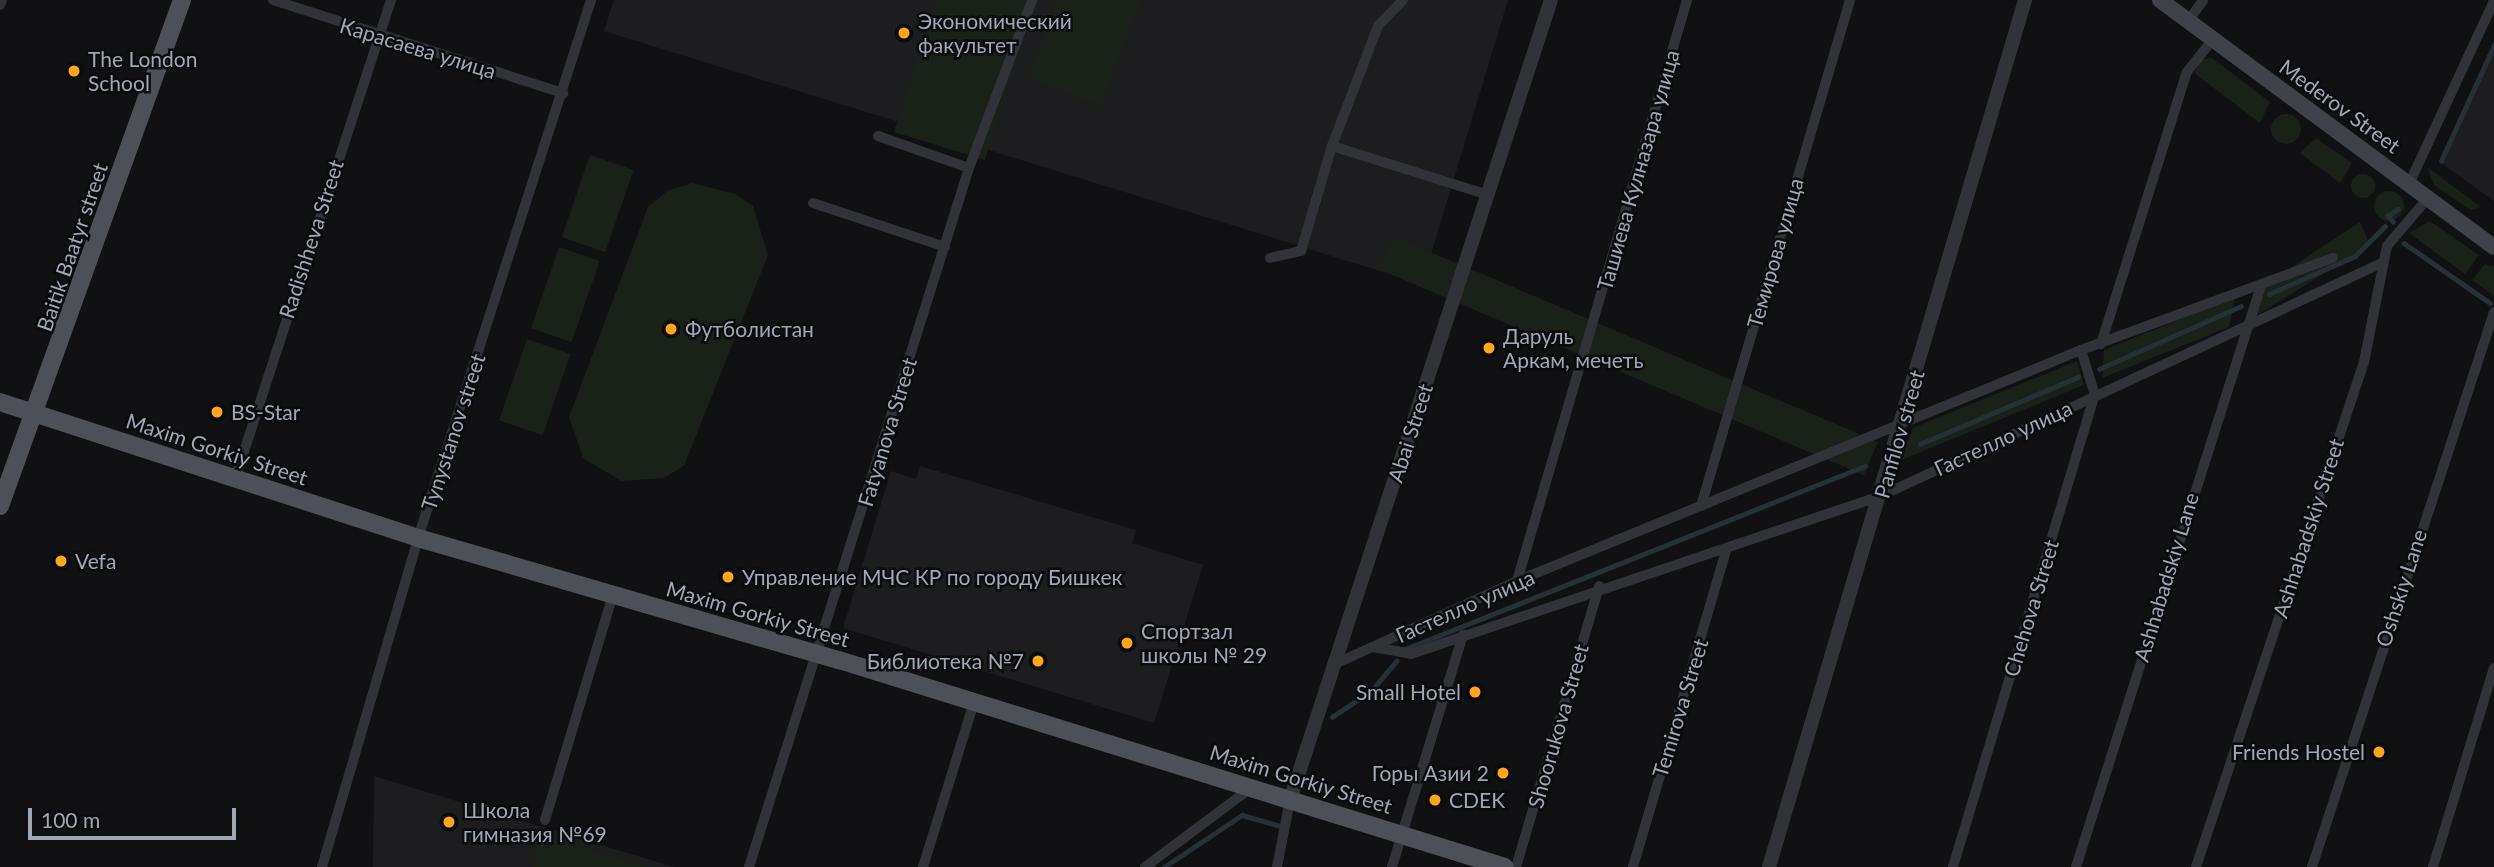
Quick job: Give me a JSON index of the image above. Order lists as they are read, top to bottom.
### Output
{
  "streets": {
    "main road": ["Mederov Street", "Baitik Baatyr street", "Maxim Gorkiy Street"],
    "street": [
      "Карасаева улица",
      "Ташиева Кулназара улица",
      "Radishheva Street",
      "Темирова улица",
      "Tynystanov street",
      "Fatyanova Street",
      "Abai Street",
      "Panfilov street",
      "Гастелло улица",
      "Ashhabadskiy Street",
      "Ashhabadskiy Lane",
      "Oshskiy Lane",
      "Chehova Street",
      "Temirova Street",
      "Shoorukova Street"
    ]
  },
  "crossings": [
    ["Карасаева улица", "Radishheva Street"],
    ["Карасаева улица", "Tynystanov street"],
    ["Mederov Street", "Ashhabadskiy Street"],
    ["Ташиева Кулназара улица", "Гастелло улица"],
    ["Radishheva Street", "Maxim Gorkiy Street"],
    ["Baitik Baatyr street", "Maxim Gorkiy Street"],
    ["Темирова улица", "Гастелло улица"],
    ["Tynystanov street", "Maxim Gorkiy Street"],
    ["Fatyanova Street", "Maxim Gorkiy Street"],
    ["Abai Street", "Гастелло улица"],
    ["Abai Street", "Maxim Gorkiy Street"],
    ["Panfilov street", "Гастелло улица"],
    ["Гастелло улица", "Ashhabadskiy Street"],
    ["Гастелло улица", "Ashhabadskiy Lane"],
    ["Гастелло улица", "Chehova Street"],
    ["Гастелло улица", "Temirova Street"],
    ["Гастелло улица", "Shoorukova Street"]
  ],
  "places": [
    "Экономический факультет",
    "The London School",
    "Футболистан",
    "Даруль Аркам, мечеть",
    "BS-Star",
    "Vefa",
    "Управление МЧС КР по городу Бишкек",
    "Спортзал школы № 29",
    "Библиотека №7",
    "Small Hotel",
    "Friends Hostel",
    "Горы Азии 2",
    "CDEK",
    "Школа гимназия №69"
  ],
  "scale_bar": "100 m"
}
